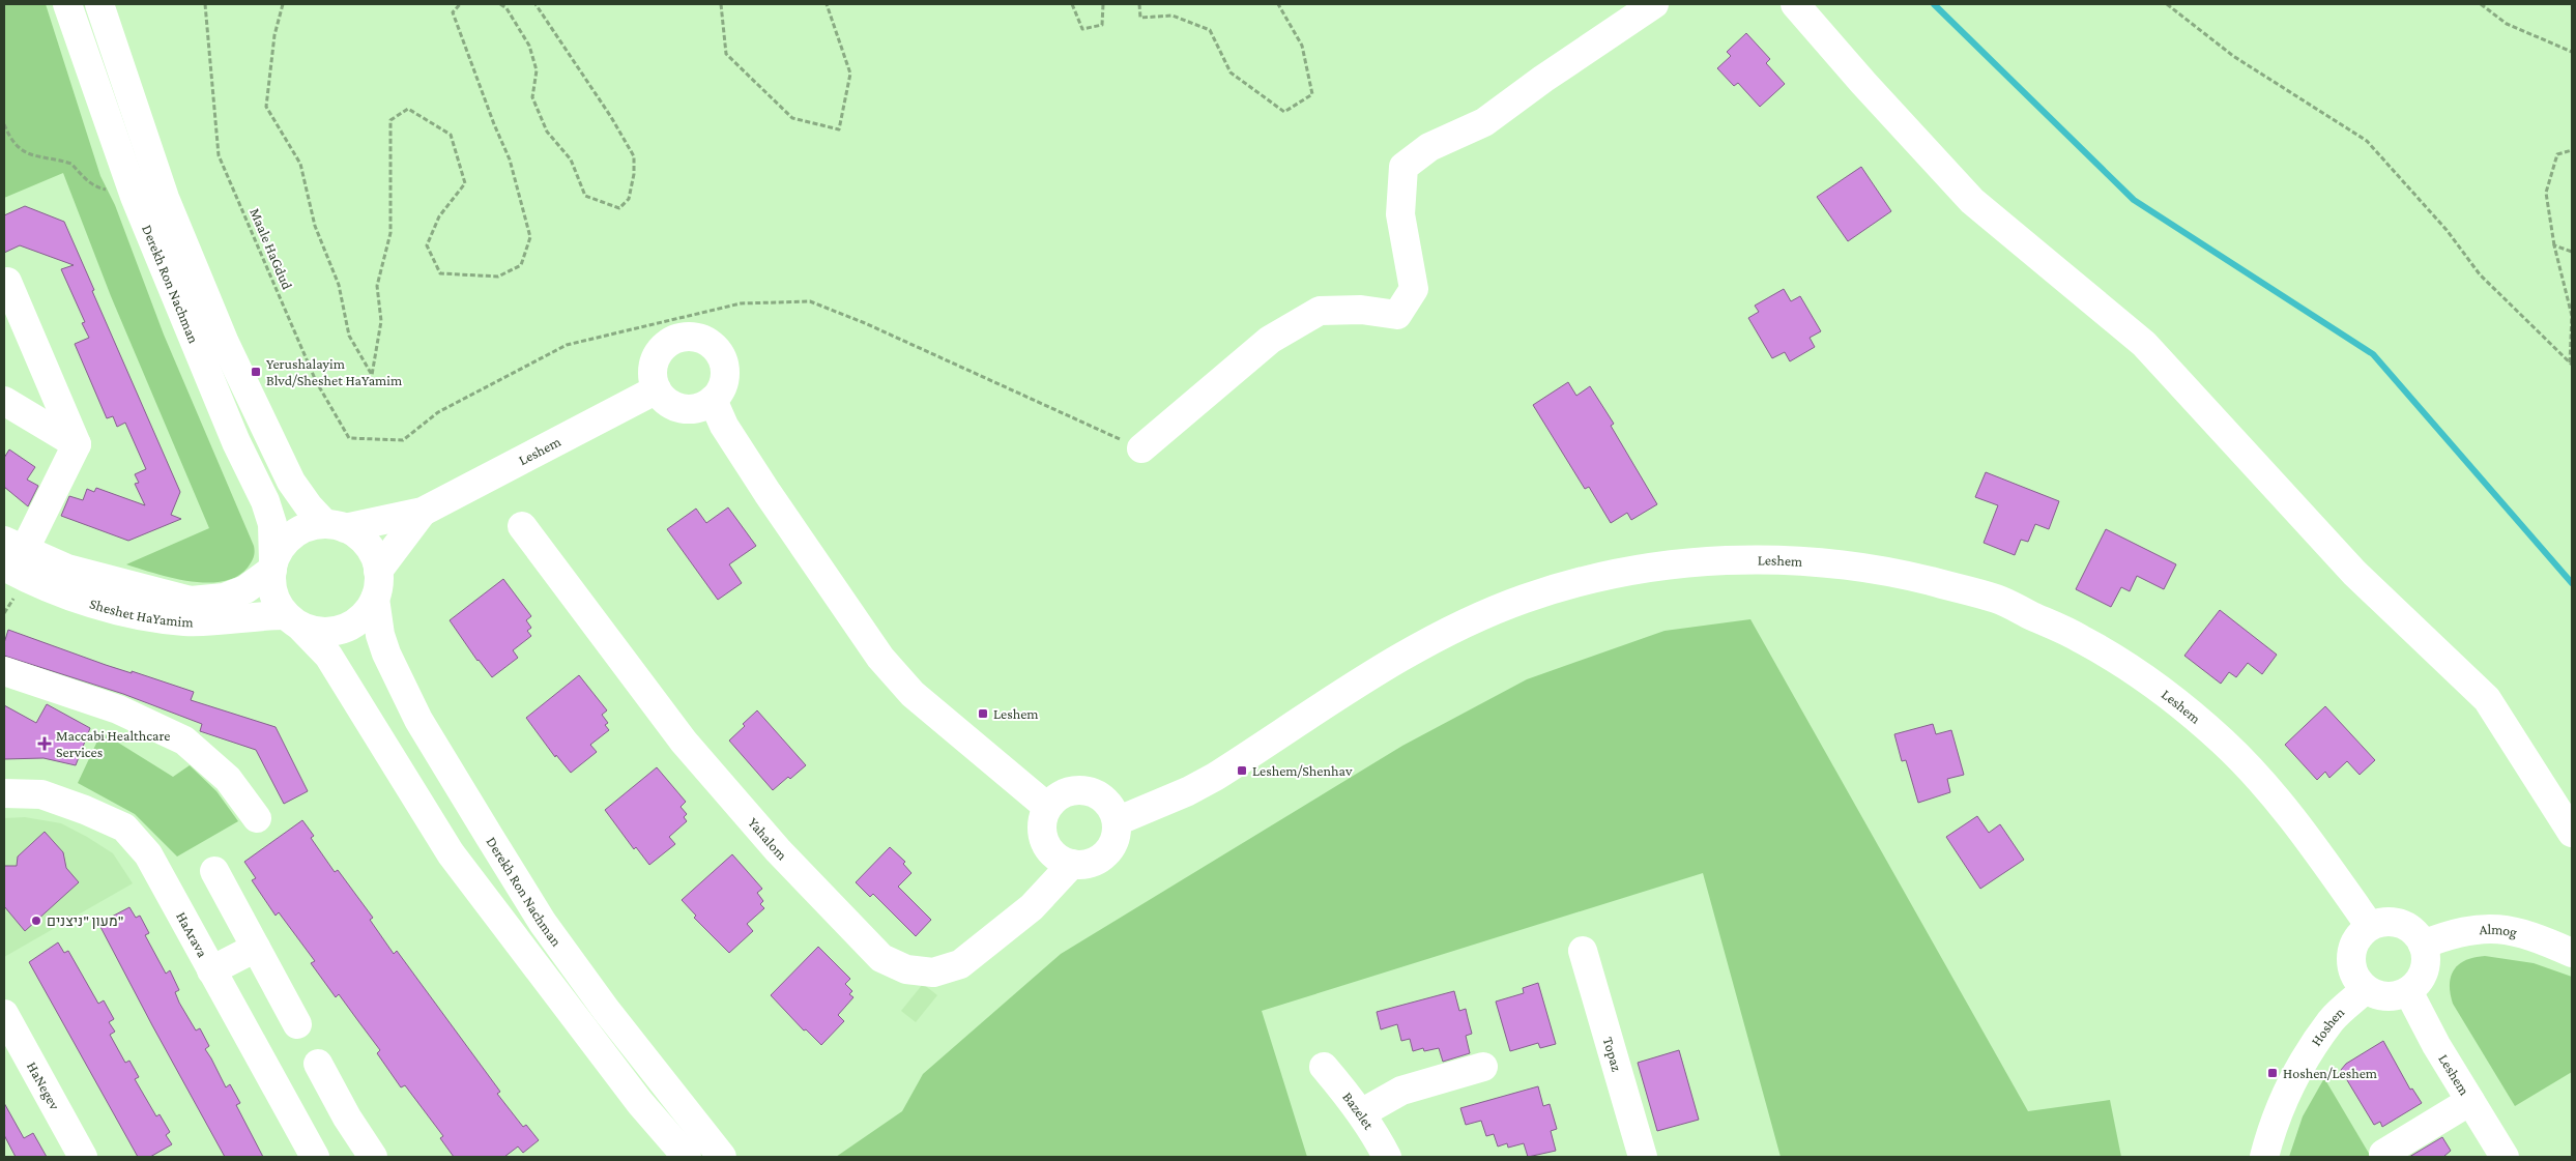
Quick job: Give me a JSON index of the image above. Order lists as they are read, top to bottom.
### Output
{
  "streets": {
    "street": [
      "Derekh Ron Nachman",
      "Leshem",
      "Sheshet HaYamim",
      "Yahalom",
      "Almog",
      "HaArava",
      "Hoshen",
      "Topaz",
      "HaNegev",
      "Bazelet"
    ],
    "path": ["Maale HaGdud"]
  },
  "crossings": [
    ["Derekh Ron Nachman", "Leshem"],
    ["Derekh Ron Nachman", "Sheshet HaYamim"],
    ["Leshem", "Sheshet HaYamim"],
    ["Leshem", "Yahalom"],
    ["Leshem", "Almog"],
    ["Leshem", "Hoshen"],
    ["Almog", "Hoshen"]
  ],
  "places": {
    "transit": [
      "Yerushalayim Blvd/Sheshet HaYamim",
      "Leshem",
      "Leshem/Shenhav",
      "Hoshen/Leshem"
    ],
    "health": ["Maccabi Healthcare Services"],
    "other": ["מעון \"ניצנים\""]
  }
}
